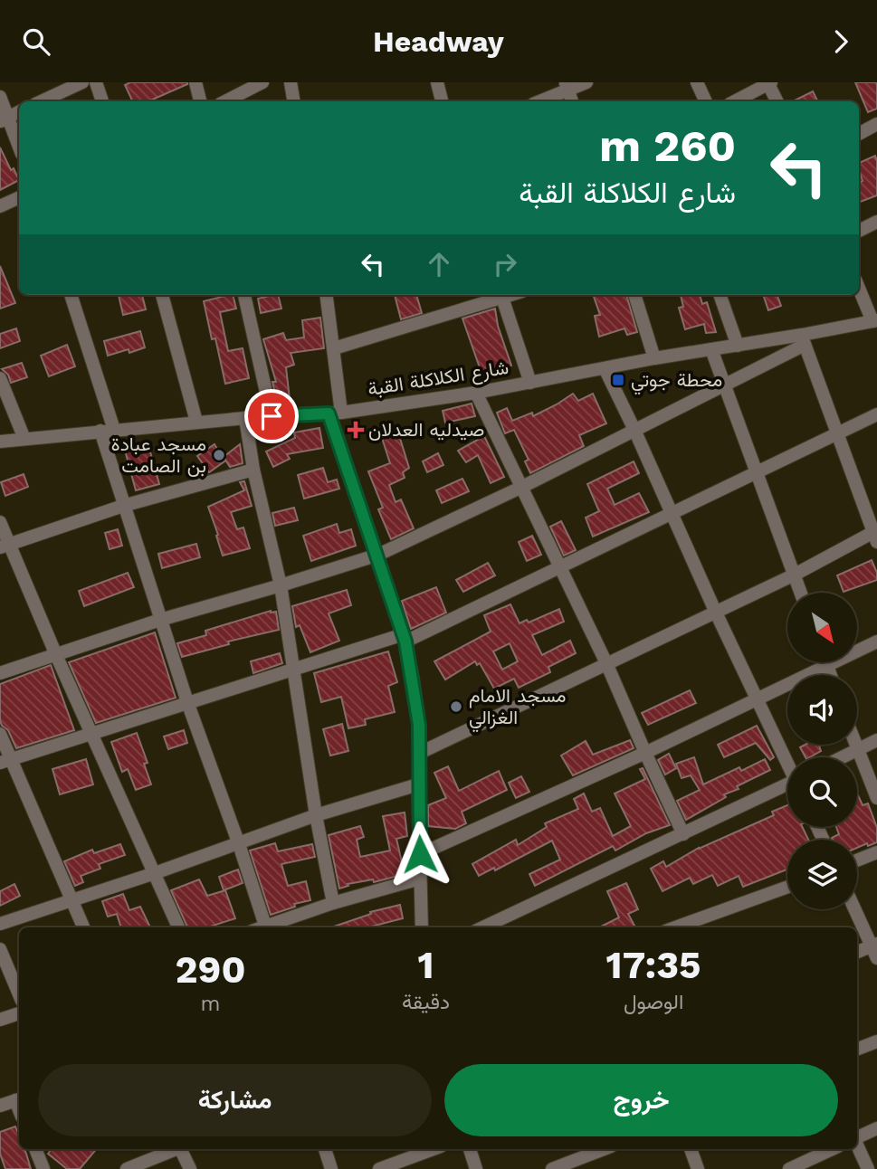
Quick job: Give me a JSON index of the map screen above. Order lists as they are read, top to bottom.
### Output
{
  "streets": {
    "street": ["شارع الكلاكلة القبة"]
  },
  "places": {
    "transit": ["محطة جوتي"],
    "health": ["صيدليه العدلان"],
    "other": ["مسجد عبادة بن الصامت", "مسجد الامام الغزالي"]
  },
  "north": "bottom right",
  "page": {
    "header": "Headway",
    "turn": ["260 m", "شارع الكلاكلة القبة"],
    "eta": [
      "17:35",
      "الوصول",
      "1",
      "دقيقة",
      "290",
      "m"
    ],
    "buttons": ["خروج", "مشاركة"]
  }
}
